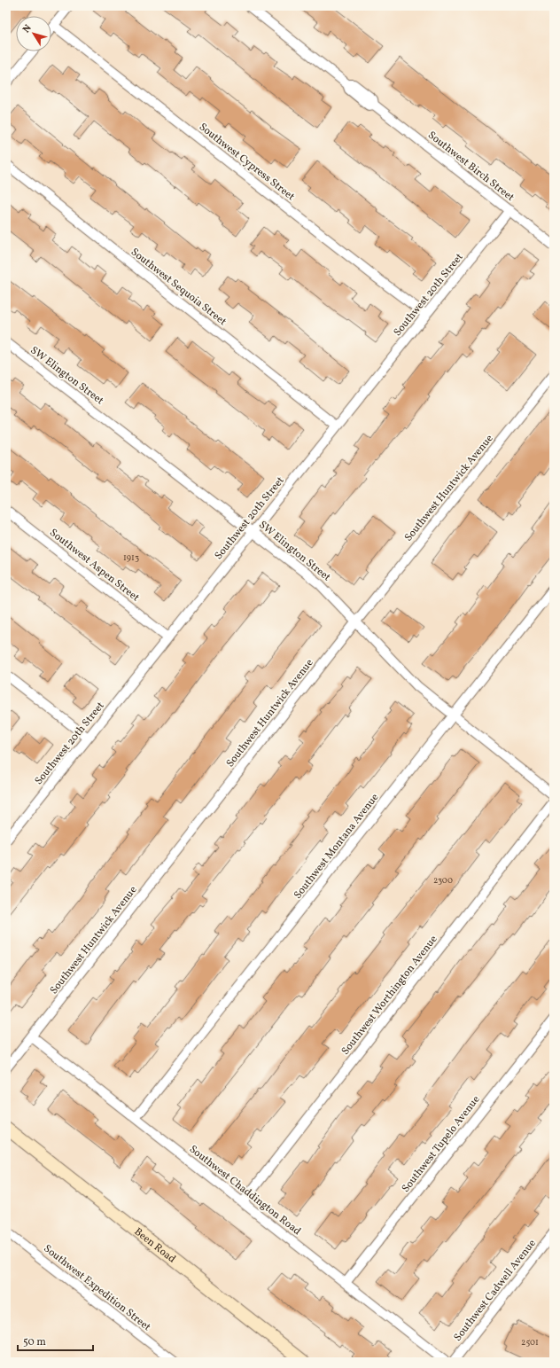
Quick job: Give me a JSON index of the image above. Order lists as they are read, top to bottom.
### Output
{
  "streets": {
    "street": [
      "Southwest Cypress Street",
      "Southwest Birch Street",
      "Southwest Sequoia Street",
      "Southwest 20th Street",
      "SW Elington Street",
      "Southwest Huntwick Avenue",
      "Southwest Aspen Street",
      "Southwest Montana Avenue",
      "Southwest Worthington Avenue",
      "Southwest Tupelo Avenue",
      "Southwest Chaddington Road",
      "Been Road",
      "Southwest Expedition Street",
      "Southwest Cadwell Avenue"
    ]
  },
  "crossings": [
    ["Southwest Cypress Street", "Southwest 20th Street"],
    ["Southwest Birch Street", "Southwest 20th Street"],
    ["Southwest Sequoia Street", "Southwest 20th Street"],
    ["Southwest 20th Street", "SW Elington Street"],
    ["Southwest 20th Street", "Southwest Aspen Street"],
    ["SW Elington Street", "Southwest Huntwick Avenue"],
    ["SW Elington Street", "Southwest Montana Avenue"],
    ["Southwest Huntwick Avenue", "Southwest Chaddington Road"],
    ["Southwest Montana Avenue", "Southwest Chaddington Road"],
    ["Southwest Worthington Avenue", "Southwest Chaddington Road"],
    ["Southwest Tupelo Avenue", "Southwest Chaddington Road"]
  ],
  "house_numbers": ["1913", "2300", "2501"],
  "scale_bar": "50 m",
  "north": "top left"
}
